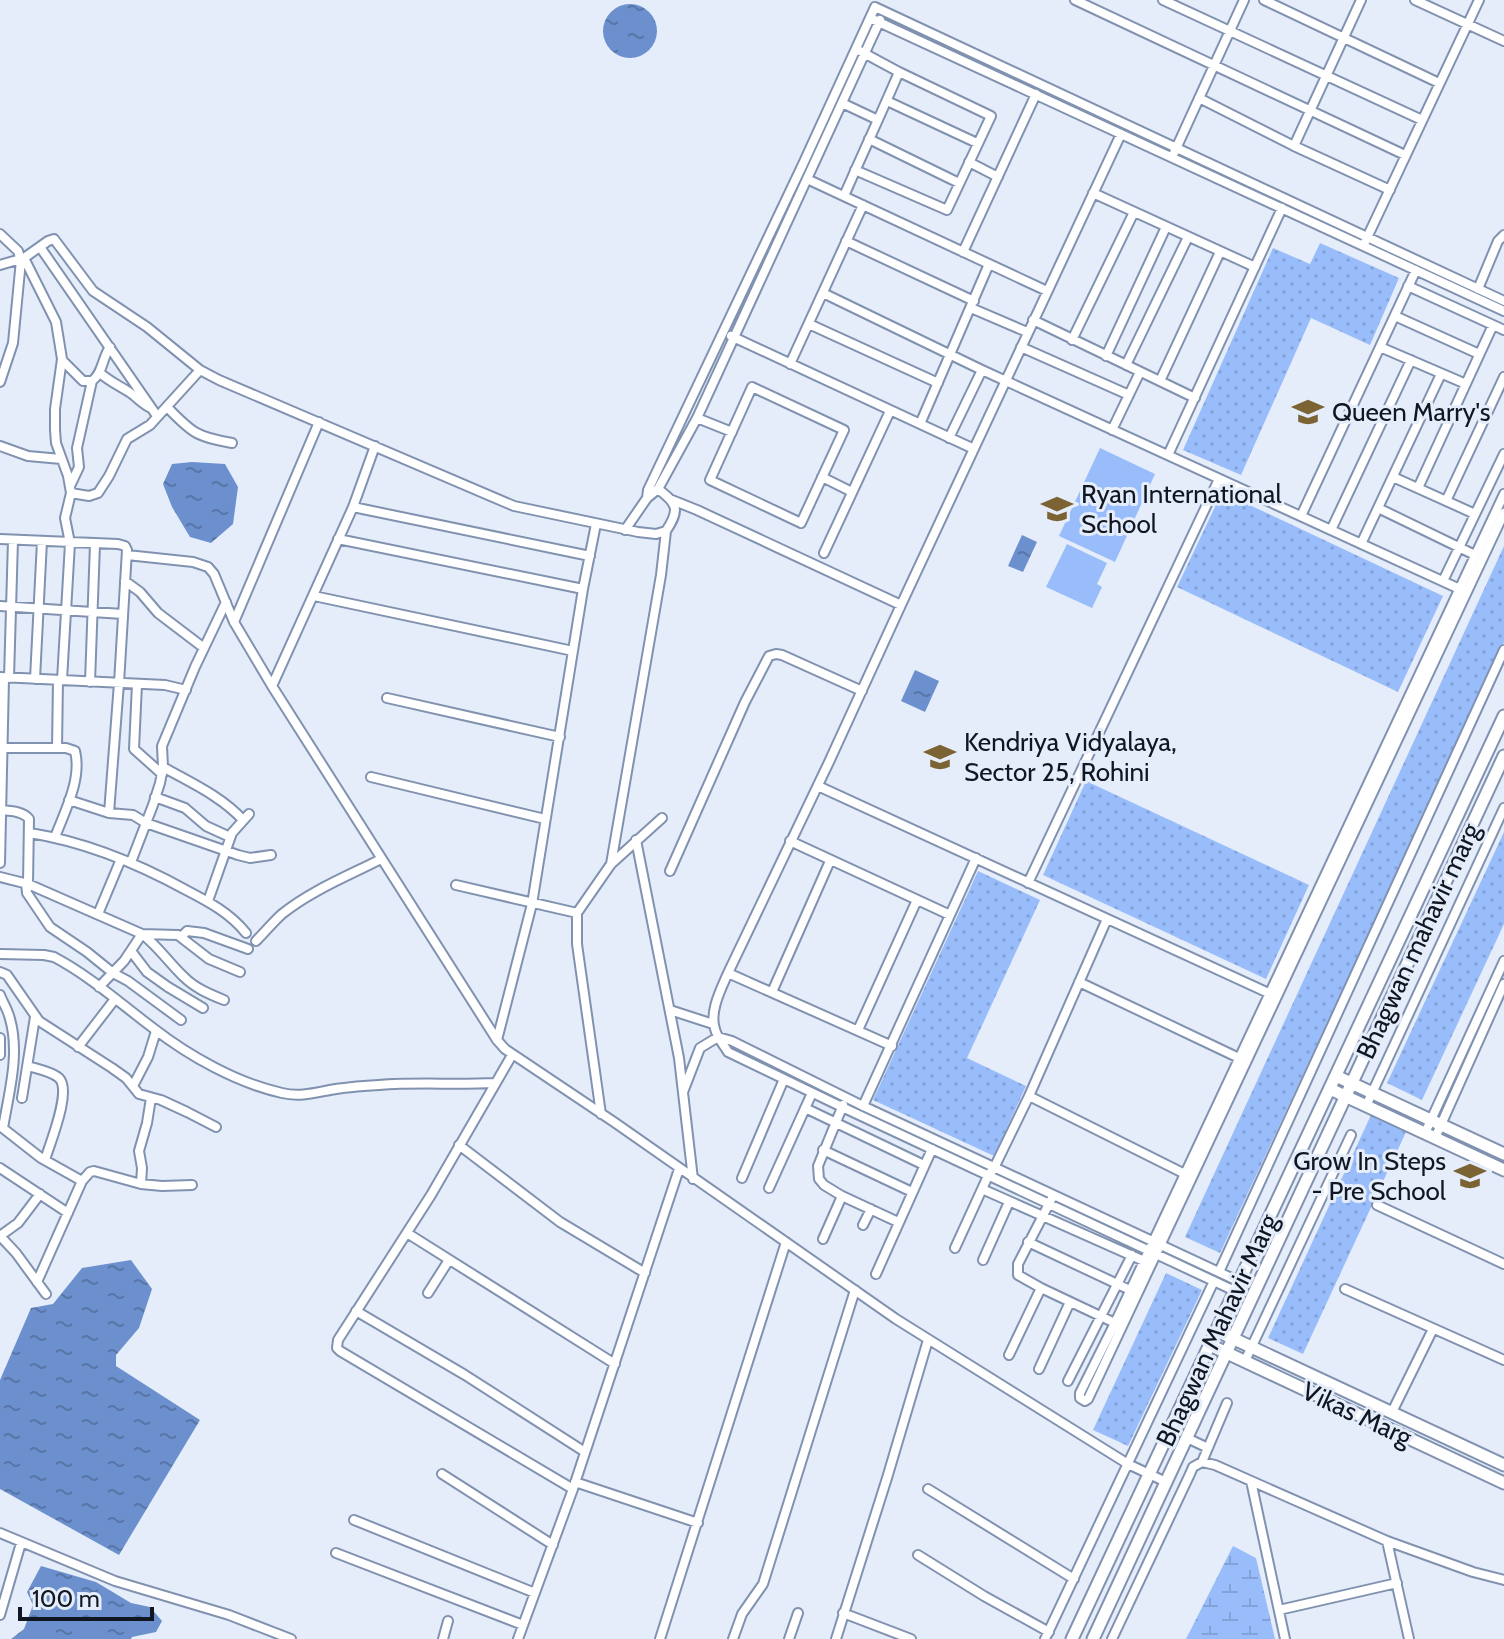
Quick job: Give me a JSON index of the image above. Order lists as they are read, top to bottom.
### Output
{
  "streets": {
    "main road": ["Bhagwan mahavir marg", "Bhagwan Mahavir Marg", "Vikas Marg"]
  },
  "crossings": [
    ["Bhagwan mahavir marg", "Bhagwan Mahavir Marg"],
    ["Bhagwan mahavir marg", "Vikas Marg"],
    ["Bhagwan Mahavir Marg", "Vikas Marg"]
  ],
  "places": {
    "school or university": [
      "Queen Marry's",
      "Ryan International School",
      "Kendriya Vidyalaya, Sector 25, Rohini",
      "Grow In Steps - Pre School"
    ]
  },
  "scale_bar": "100 m"
}
